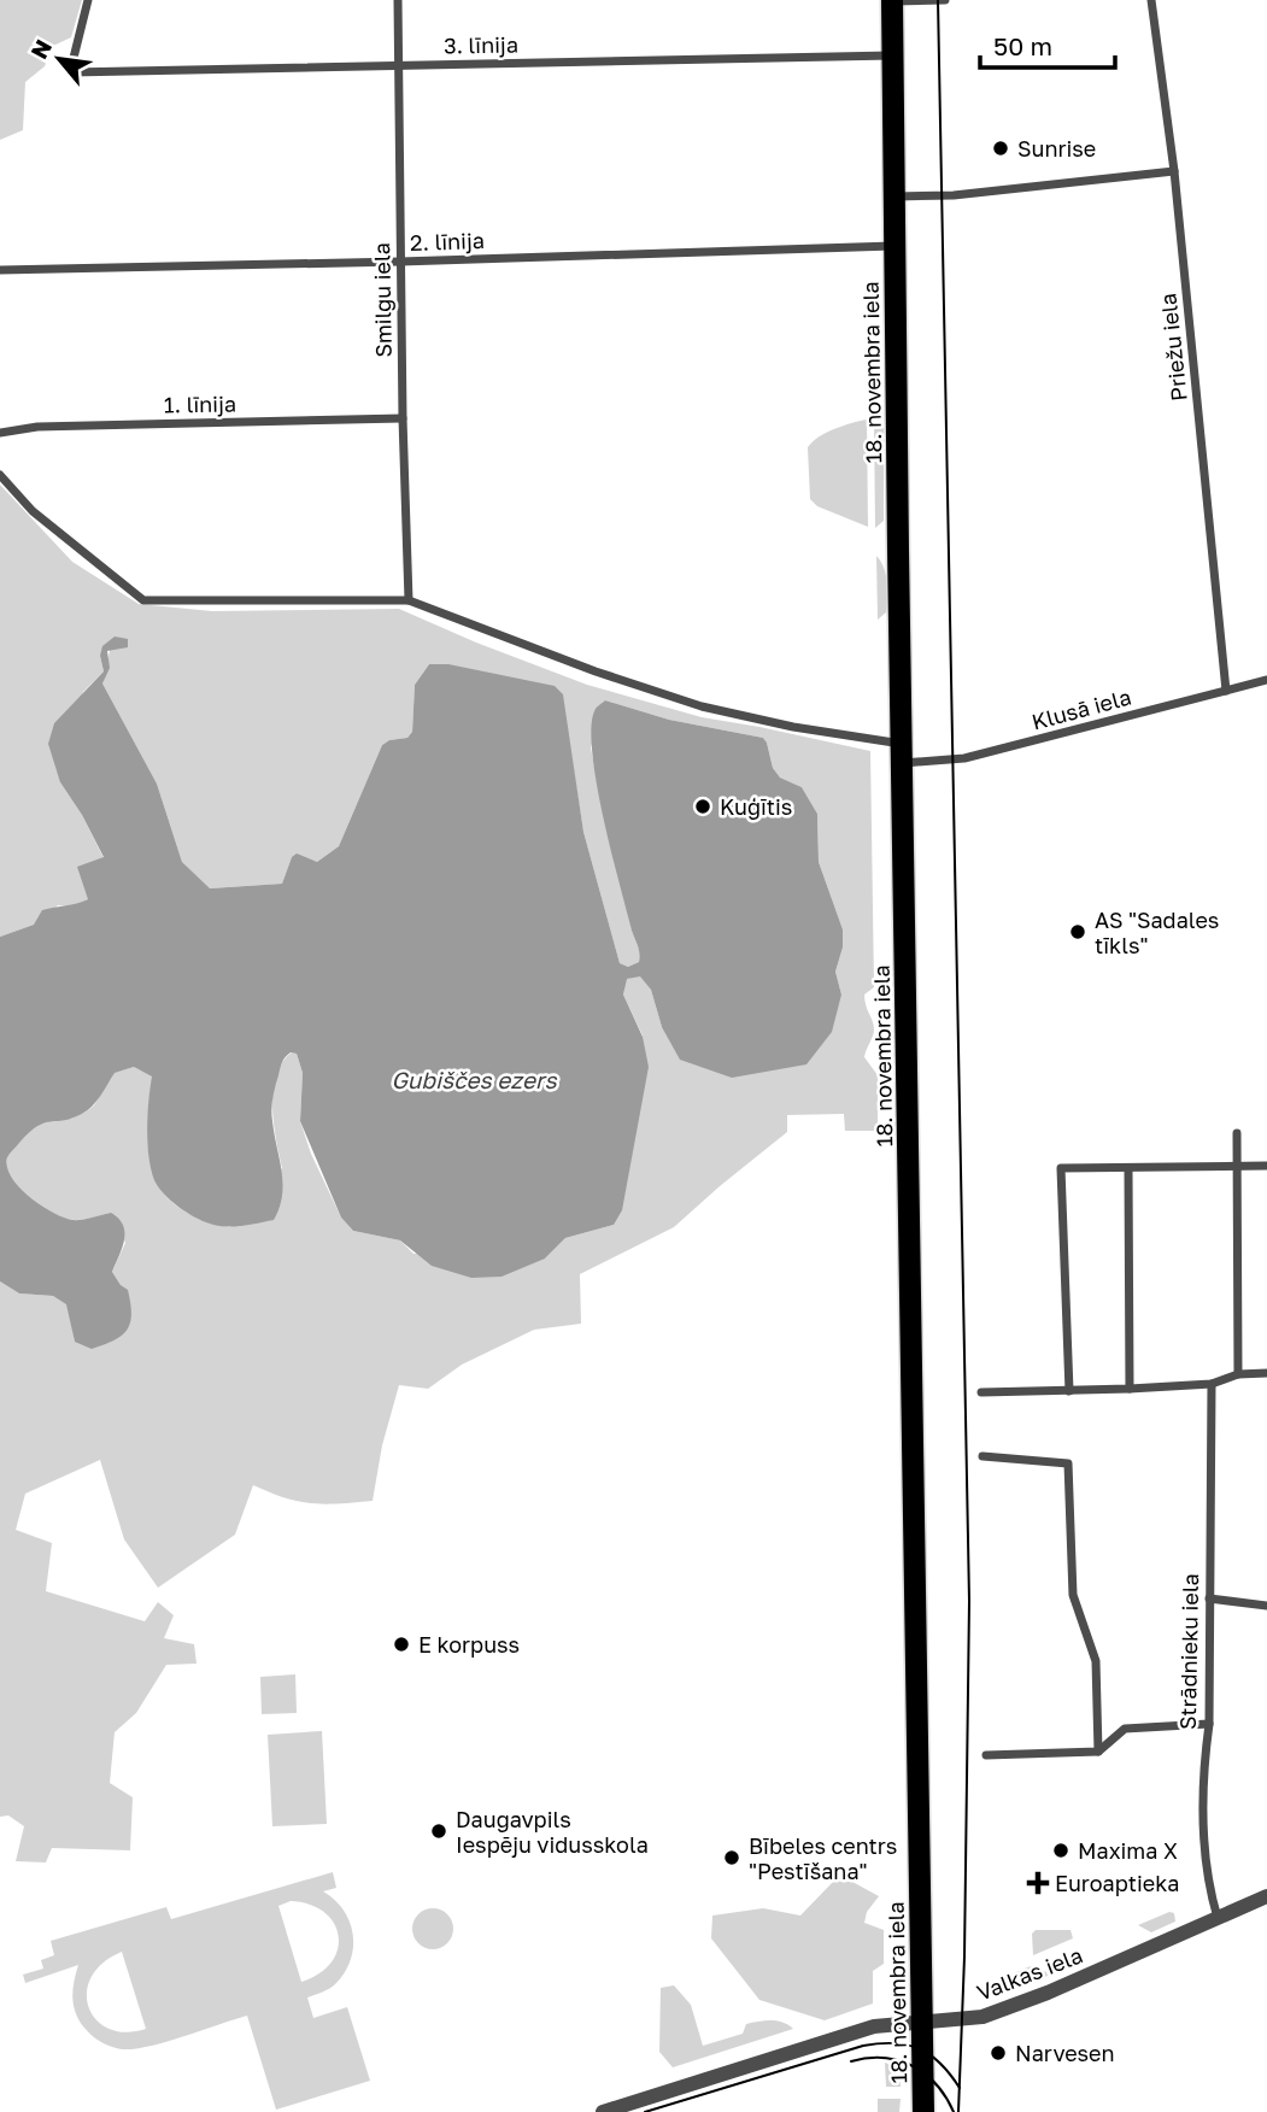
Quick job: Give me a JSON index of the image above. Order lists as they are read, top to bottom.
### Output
{
  "streets": {
    "main road": ["18. novembra iela"],
    "street": [
      "3. līnija",
      "2. līnija",
      "Smilgu iela",
      "Priežu iela",
      "1. līnija",
      "Klusā iela",
      "Strādnieku iela",
      "Valkas iela"
    ]
  },
  "crossings": [
    ["3. līnija", "Smilgu iela"],
    ["3. līnija", "18. novembra iela"],
    ["2. līnija", "Smilgu iela"],
    ["2. līnija", "18. novembra iela"],
    ["Smilgu iela", "1. līnija"],
    ["Priežu iela", "Klusā iela"],
    ["18. novembra iela", "Klusā iela"],
    ["18. novembra iela", "Valkas iela"],
    ["Strādnieku iela", "Valkas iela"]
  ],
  "water": ["Gubiščes ezers"],
  "places": {
    "other": [
      "Sunrise",
      "Kuģītis",
      "AS \"Sadales tīkls\"",
      "E korpuss",
      "Daugavpils Iespēju vidusskola",
      "Maxima X",
      "Bībeles centrs \"Pestīšana\"",
      "Narvesen"
    ],
    "health": ["Euroaptieka"]
  },
  "scale_bar": "50 m",
  "north": "top left"
}
